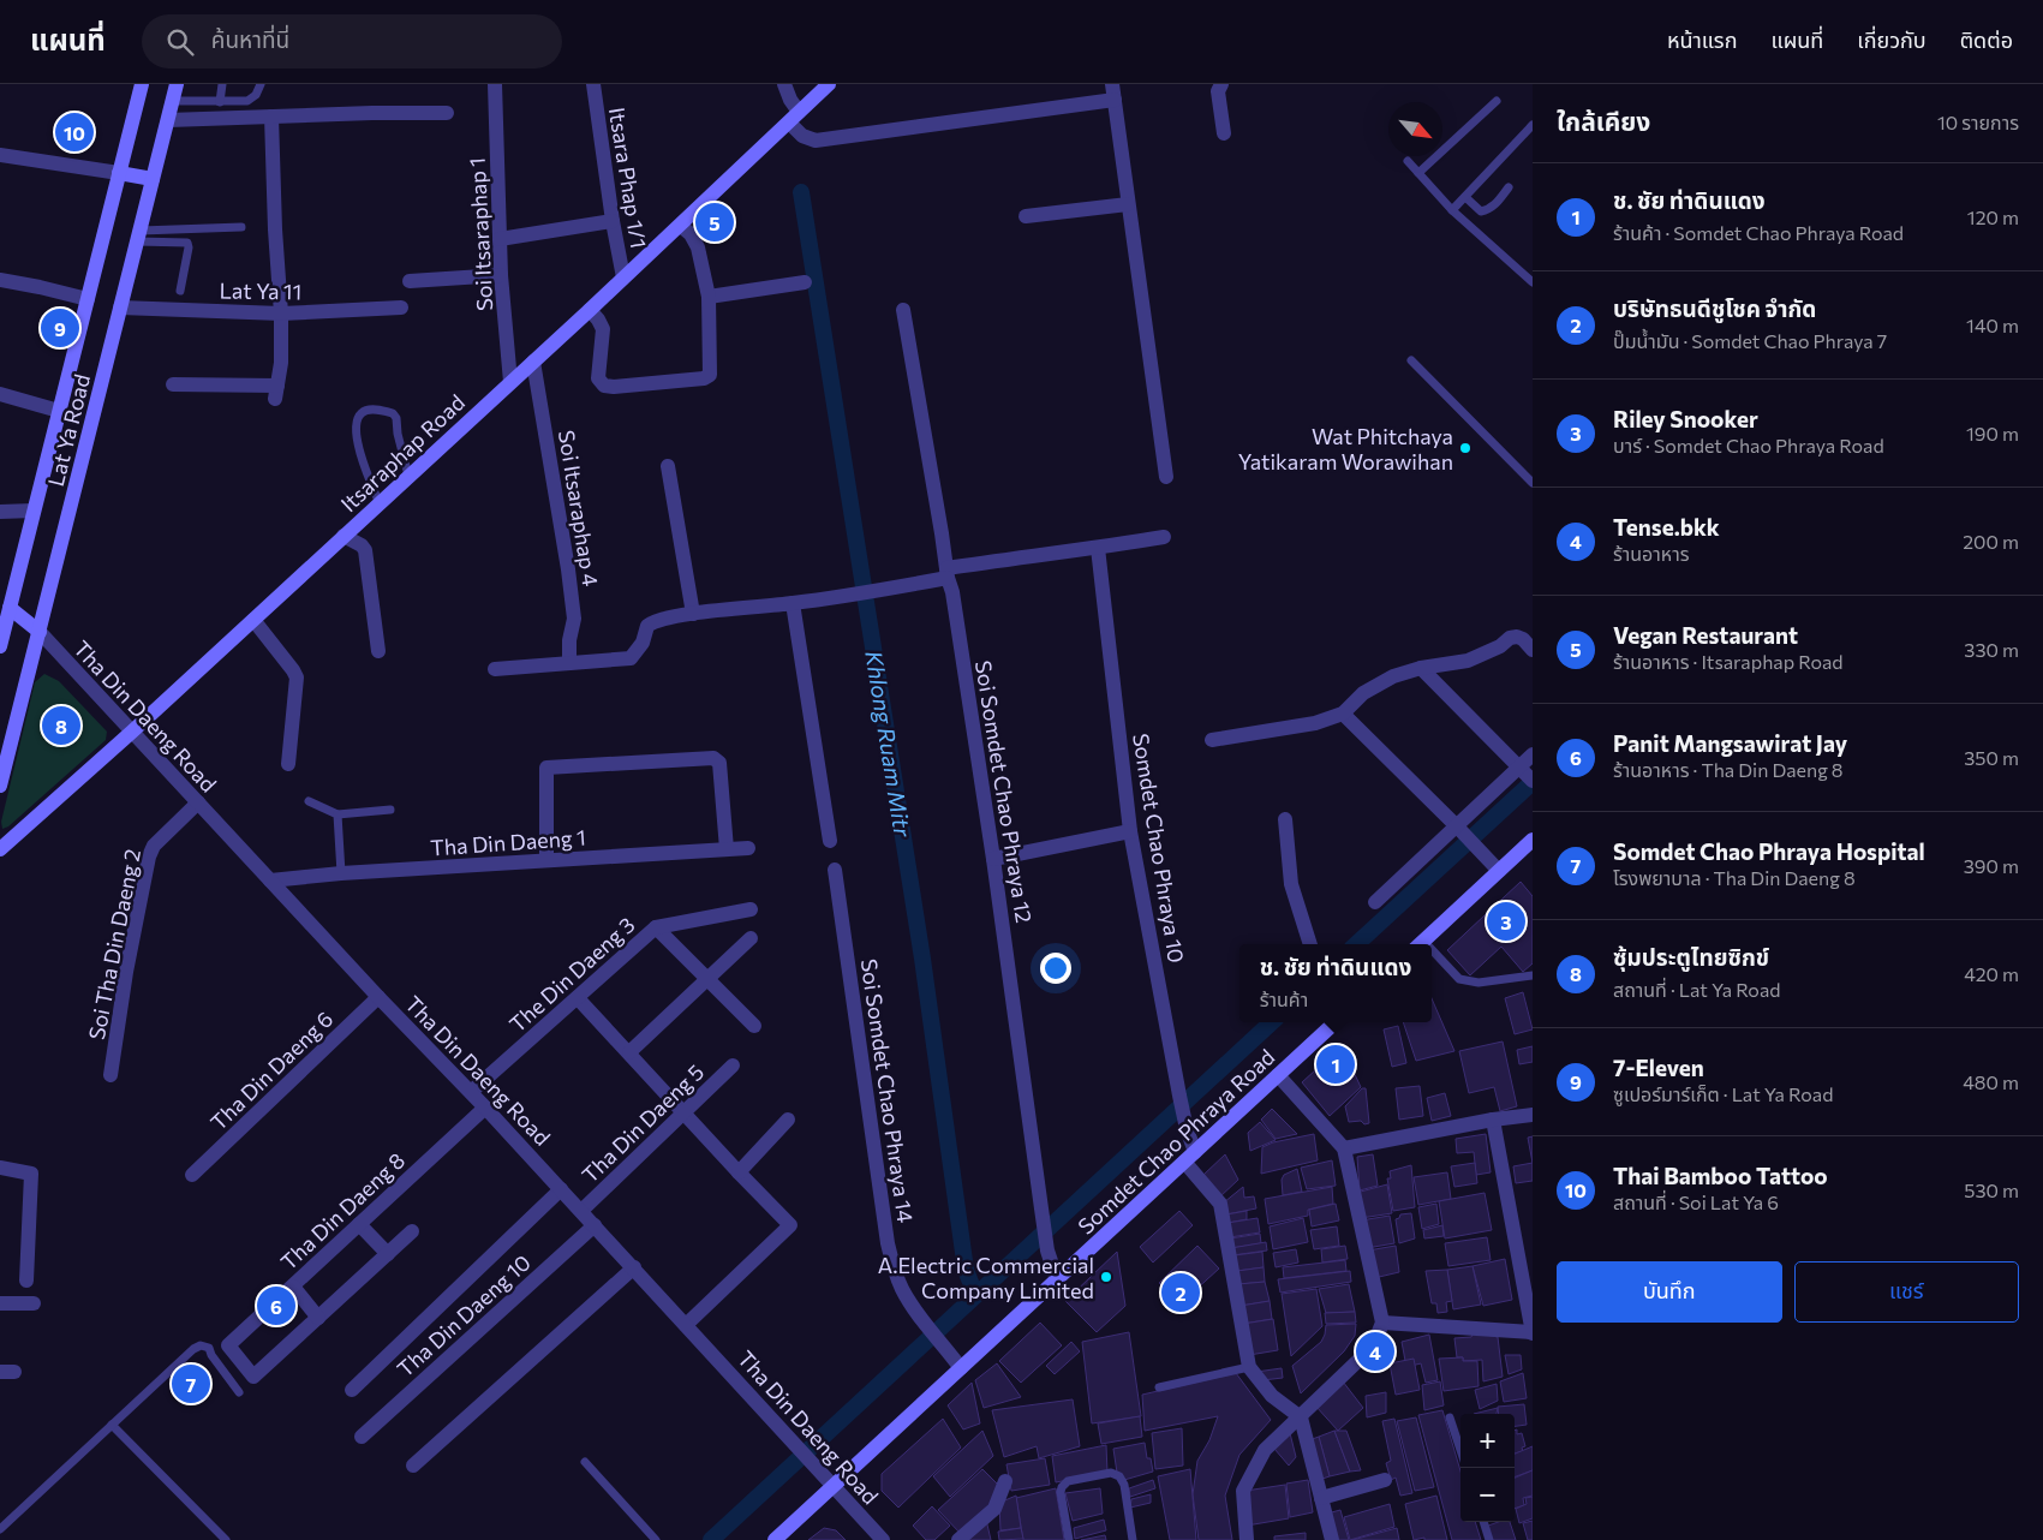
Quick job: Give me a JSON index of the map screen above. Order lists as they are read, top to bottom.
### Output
{
  "streets": {
    "main road": ["Lat Ya Road", "Itsaraphap Road", "Somdet Chao Phraya Road"],
    "street": [
      "Itsara Phap 1/1",
      "Soi Itsaraphap 1",
      "Lat Ya 11",
      "Soi Itsaraphap 4",
      "Tha Din Daeng Road",
      "Soi Somdet Chao Phraya 12",
      "Tha Din Daeng 1",
      "Somdet Chao Phraya 10",
      "Soi Tha Din Daeng 2",
      "The Din Daeng 3",
      "Tha Din Daeng 6",
      "Soi Somdet Chao Phraya 14",
      "Tha Din Daeng 5",
      "Tha Din Daeng 8",
      "Tha Din Daeng 10"
    ]
  },
  "crossings": [
    ["Itsara Phap 1/1", "Itsaraphap Road"],
    ["Soi Itsaraphap 1", "Itsaraphap Road"],
    ["Lat Ya 11", "Lat Ya Road"],
    ["Lat Ya Road", "Tha Din Daeng Road"],
    ["Itsaraphap Road", "Soi Itsaraphap 4"],
    ["Itsaraphap Road", "Tha Din Daeng Road"],
    ["Tha Din Daeng Road", "Tha Din Daeng 1"],
    ["Tha Din Daeng Road", "Soi Tha Din Daeng 2"],
    ["Tha Din Daeng Road", "The Din Daeng 3"],
    ["Tha Din Daeng Road", "Tha Din Daeng 6"],
    ["Tha Din Daeng Road", "Tha Din Daeng 5"],
    ["Tha Din Daeng Road", "Somdet Chao Phraya Road"],
    ["Tha Din Daeng Road", "Tha Din Daeng 8"],
    ["Tha Din Daeng Road", "Tha Din Daeng 10"],
    ["Soi Somdet Chao Phraya 12", "Somdet Chao Phraya Road"],
    ["Somdet Chao Phraya 10", "Somdet Chao Phraya Road"],
    ["Soi Somdet Chao Phraya 14", "Somdet Chao Phraya Road"]
  ],
  "water": ["Khlong Ruam Mitr"],
  "places": ["Wat Phitchaya Yatikaram Worawihan", "A.Electric Commercial Company Limited"],
  "north": "bottom right",
  "page": {
    "header": "แผนที่",
    "search": "ค้นหาที่นี่",
    "nav": [
      "หน้าแรก",
      "แผนที่",
      "เกี่ยวกับ",
      "ติดต่อ"
    ],
    "heading": ["ใกล้เคียง", "10 รายการ"],
    "pins": [
      "10",
      "5",
      "9",
      "8",
      "3",
      "1",
      "2",
      "6",
      "4",
      "7"
    ],
    "list": [
      {
        "mark": "1",
        "name": "ช. ชัย ท่าดินแดง",
        "note": "ร้านค้า · Somdet Chao Phraya Road",
        "value": "120 m"
      },
      {
        "mark": "2",
        "name": "บริษัทธนดีชูโชค จำกัด",
        "note": "ปั๊มน้ำมัน · Somdet Chao Phraya 7",
        "value": "140 m"
      },
      {
        "mark": "3",
        "name": "Riley Snooker",
        "note": "บาร์ · Somdet Chao Phraya Road",
        "value": "190 m"
      },
      {
        "mark": "4",
        "name": "Tense.bkk",
        "note": "ร้านอาหาร",
        "value": "200 m"
      },
      {
        "mark": "5",
        "name": "Vegan Restaurant",
        "note": "ร้านอาหาร · Itsaraphap Road",
        "value": "330 m"
      },
      {
        "mark": "6",
        "name": "Panit Mangsawirat Jay",
        "note": "ร้านอาหาร · Tha Din Daeng 8",
        "value": "350 m"
      },
      {
        "mark": "7",
        "name": "Somdet Chao Phraya Hospital",
        "note": "โรงพยาบาล · Tha Din Daeng 8",
        "value": "390 m"
      },
      {
        "mark": "8",
        "name": "ซุ้มประตูไทยซิกข์",
        "note": "สถานที่ · Lat Ya Road",
        "value": "420 m"
      },
      {
        "mark": "9",
        "name": "7-Eleven",
        "note": "ซูเปอร์มาร์เก็ต · Lat Ya Road",
        "value": "480 m"
      },
      {
        "mark": "10",
        "name": "Thai Bamboo Tattoo",
        "note": "สถานที่ · Soi Lat Ya 6",
        "value": "530 m"
      }
    ],
    "popup": ["ช. ชัย ท่าดินแดง", "ร้านค้า"],
    "buttons": ["บันทึก", "แชร์"],
    "map_buttons": ["+", "−"]
  }
}
